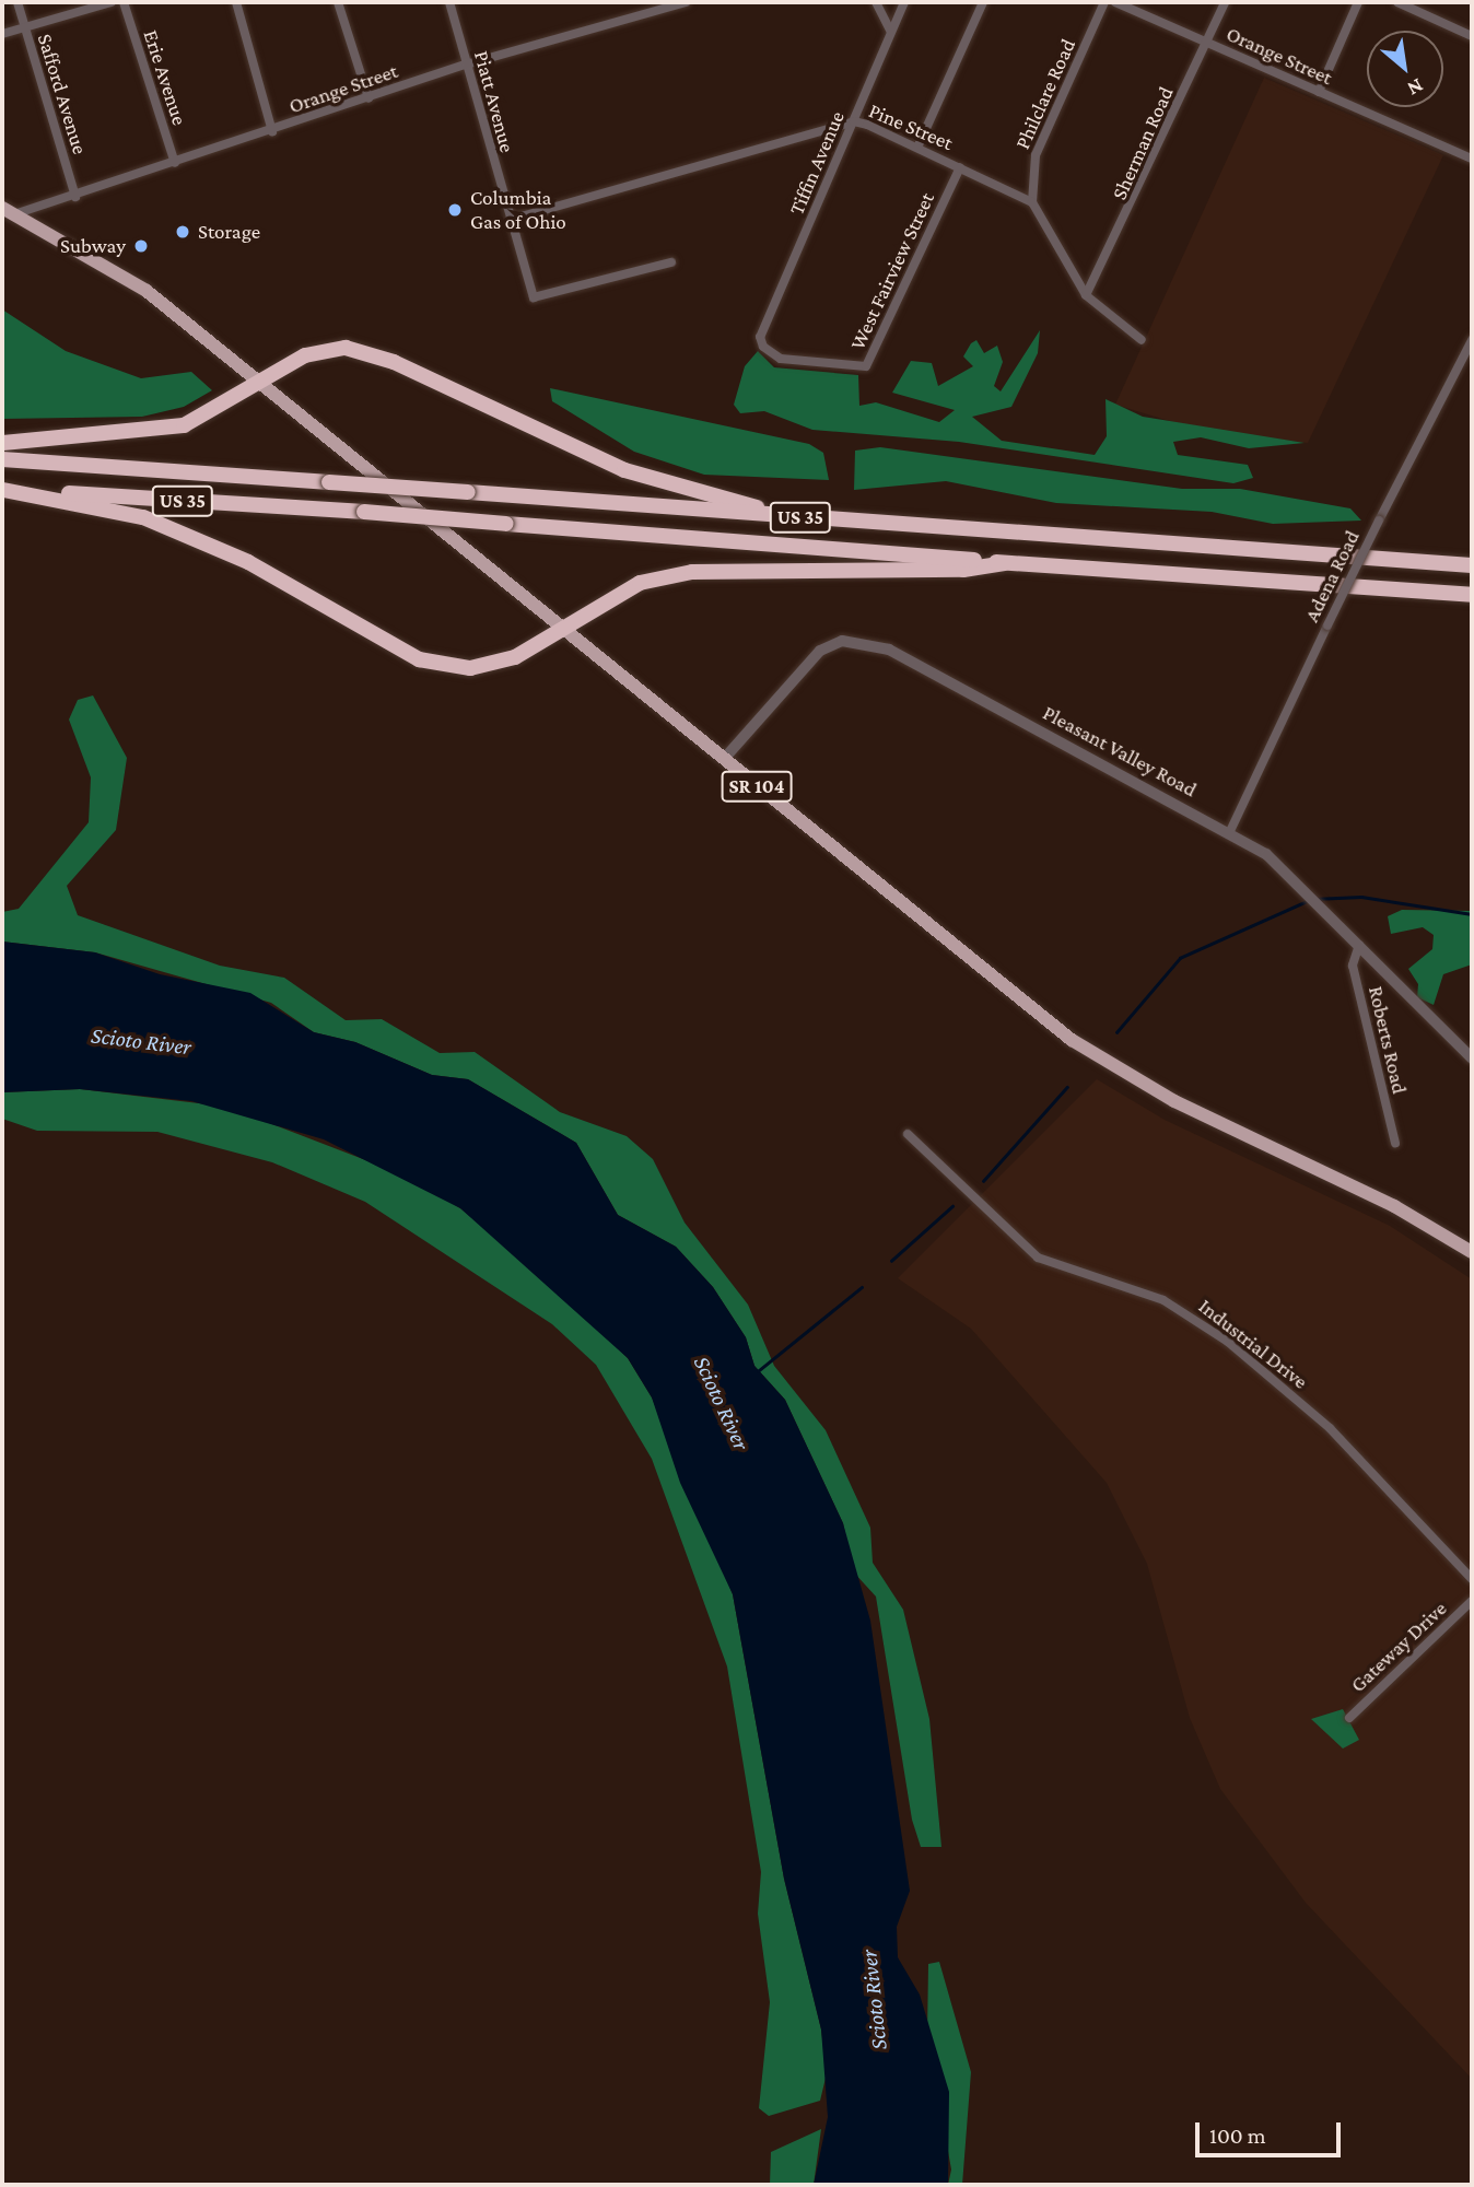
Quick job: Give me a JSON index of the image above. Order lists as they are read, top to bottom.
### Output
{
  "streets": {
    "highway": ["US 35"],
    "main road": ["SR 104"],
    "street": [
      "Orange Street",
      "Erie Avenue",
      "Safford Avenue",
      "Philclare Road",
      "Piatt Avenue",
      "Pine Street",
      "Sherman Road",
      "Tiffin Avenue",
      "West Fairview Street",
      "Adena Road",
      "Pleasant Valley Road",
      "Roberts Road",
      "Industrial Drive",
      "Gateway Drive"
    ]
  },
  "crossings": [
    ["Orange Street", "Erie Avenue"],
    ["Orange Street", "Safford Avenue"],
    ["Orange Street", "Piatt Avenue"],
    ["Orange Street", "Sherman Road"],
    ["Orange Street", "SR 104"],
    ["Philclare Road", "Pine Street"],
    ["Piatt Avenue", "Pine Street"],
    ["Pine Street", "Tiffin Avenue"],
    ["Pine Street", "West Fairview Street"],
    ["Tiffin Avenue", "West Fairview Street"],
    ["Adena Road", "Pleasant Valley Road"],
    ["Pleasant Valley Road", "SR 104"],
    ["Pleasant Valley Road", "Roberts Road"]
  ],
  "water": ["Scioto River"],
  "places": ["Columbia Gas of Ohio", "Storage", "Subway"],
  "scale_bar": "100 m",
  "north": "bottom right"
}
